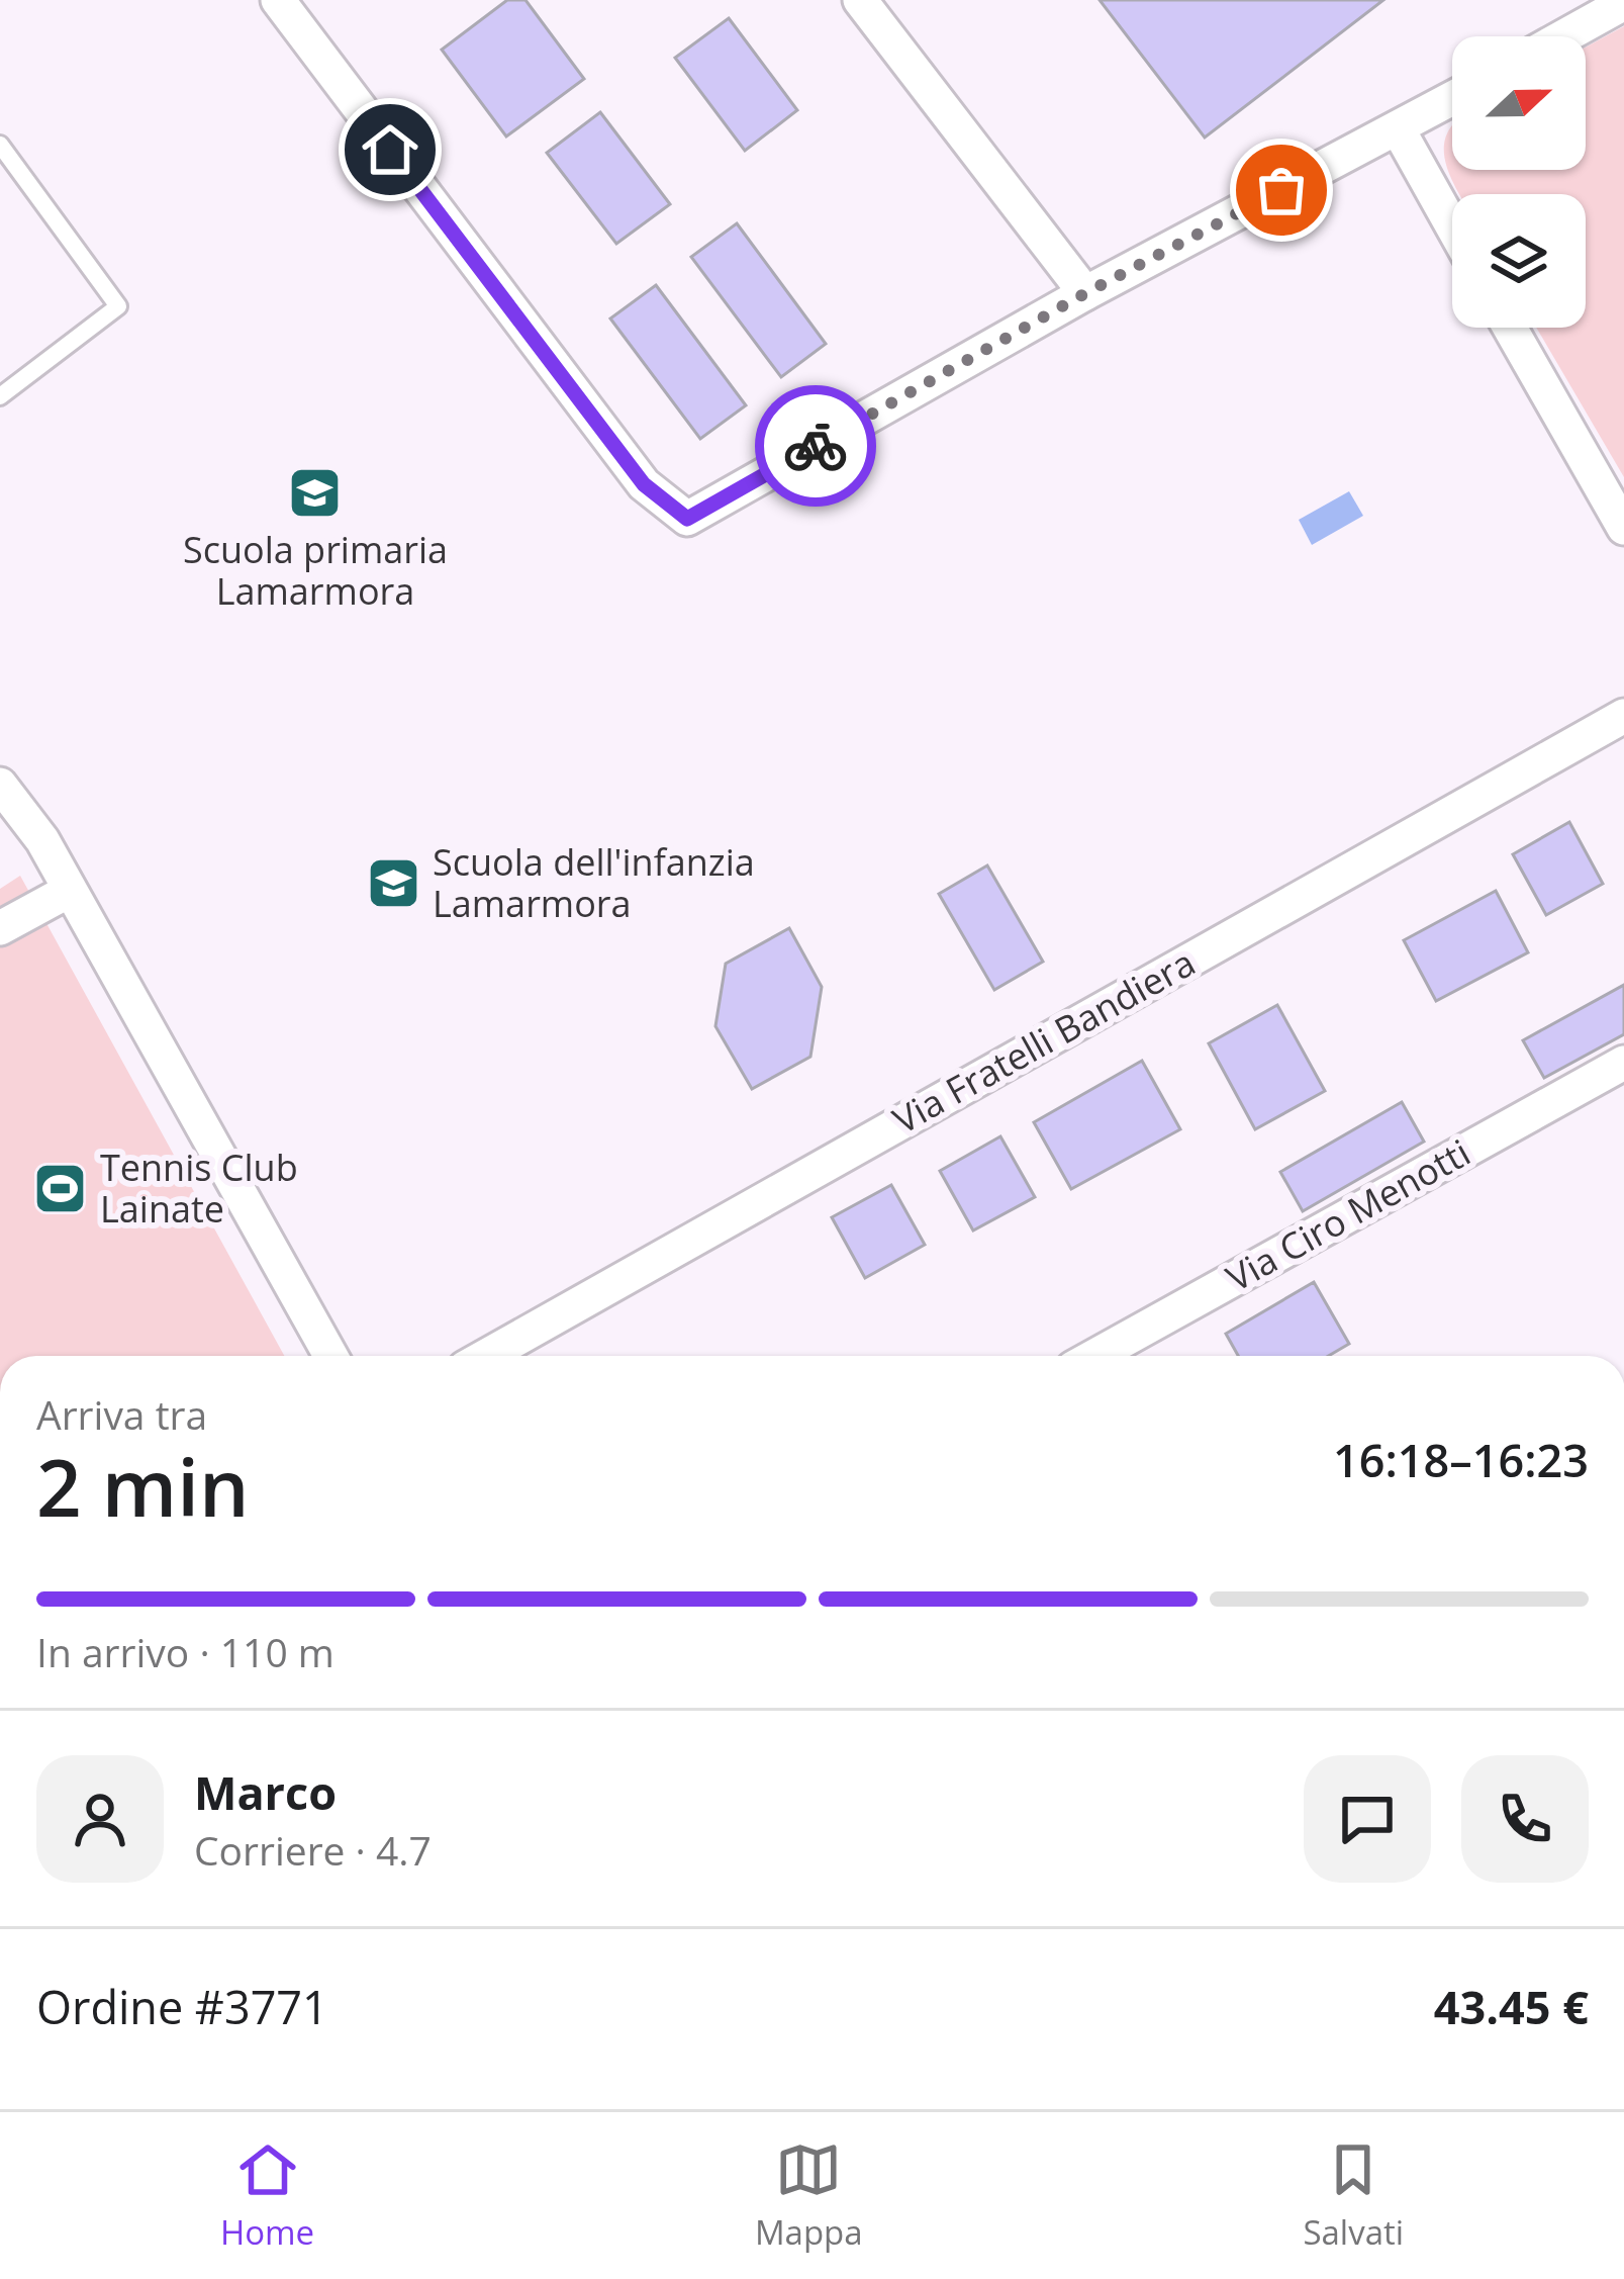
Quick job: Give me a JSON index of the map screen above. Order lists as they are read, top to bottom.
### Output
{
  "streets": {
    "street": ["Via Fratelli Bandiera", "Via Ciro Menotti"]
  },
  "places": {
    "school or university": ["Scuola primaria Lamarmora", "Scuola dell'infanzia Lamarmora"],
    "sports": ["Tennis Club Lainate"]
  },
  "north": "right",
  "page": {
    "heading": ["2 min", "Arriva tra", "16:18–16:23"],
    "panel": [
      "Marco",
      "Corriere · 4.7",
      "Ordine #3771",
      "43.45 €"
    ],
    "bar": "In arrivo · 110 m",
    "tabs": ["Home", "Mappa", "Salvati"]
  }
}
